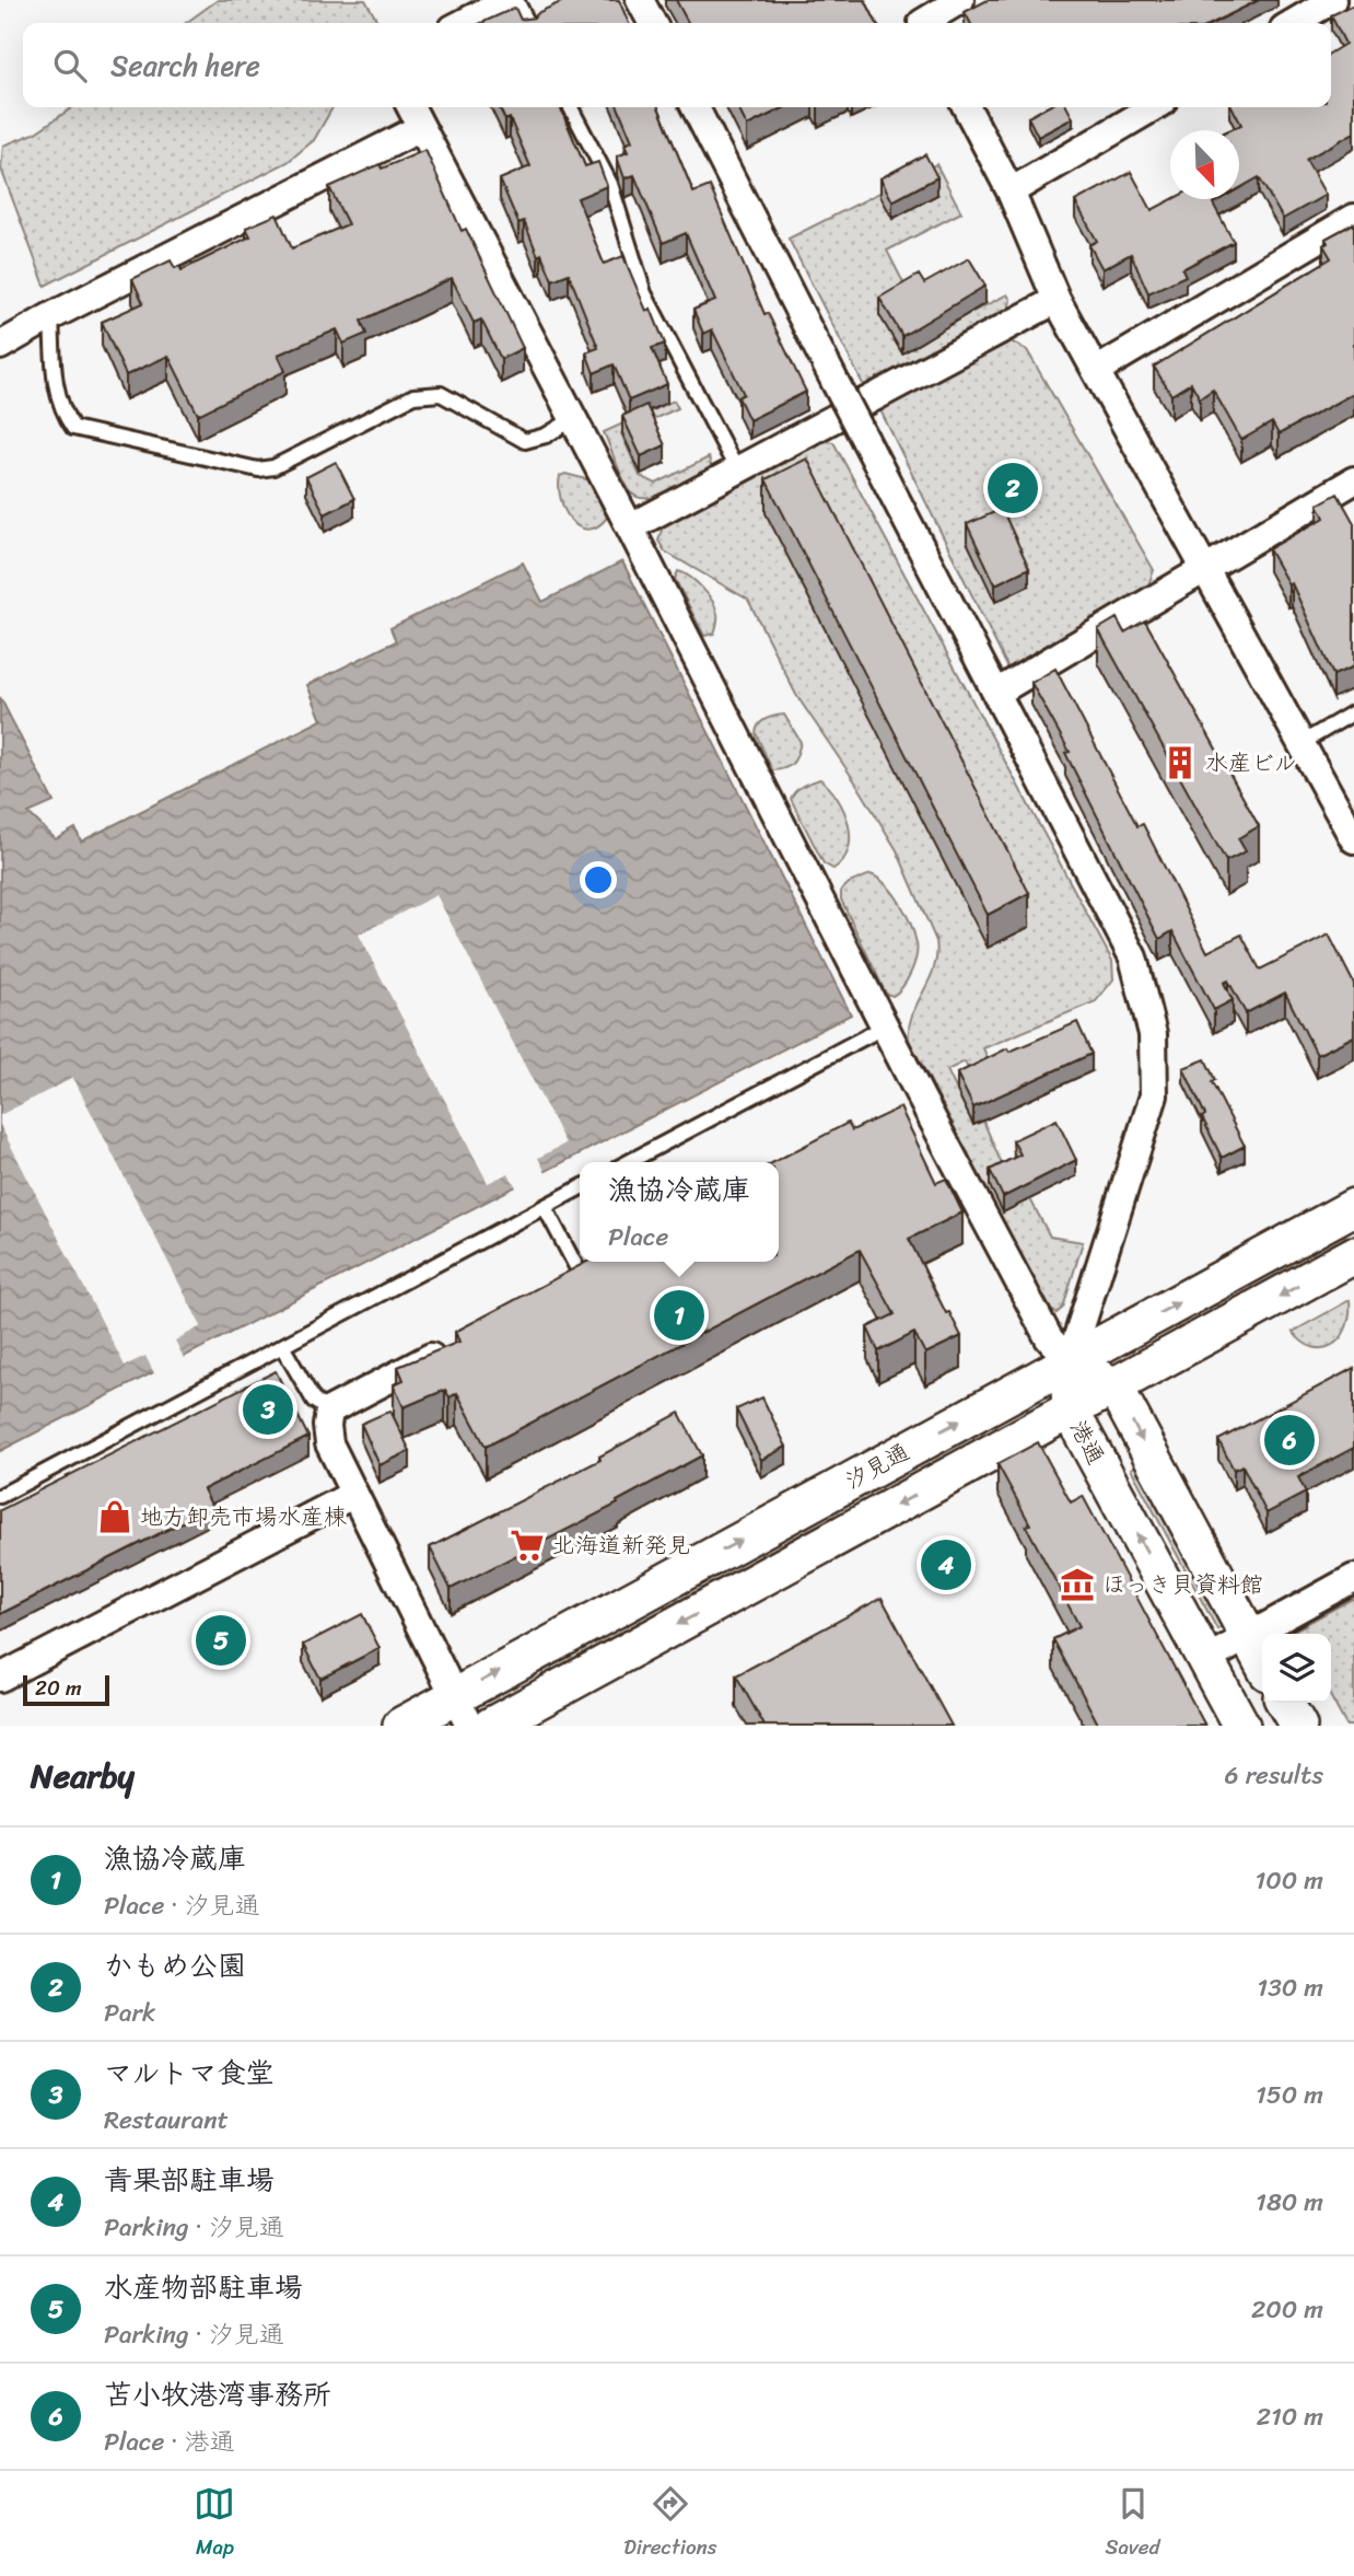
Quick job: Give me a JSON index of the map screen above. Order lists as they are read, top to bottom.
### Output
{
  "streets": {
    "street": ["港通", "汐見通"]
  },
  "crossings": [
    ["港通", "汐見通"]
  ],
  "places": {
    "building": ["水産ビル"],
    "shop": ["地方卸売市場水産棟"],
    "supermarket": ["北海道新発見"],
    "museum": ["ほっき貝資料館"]
  },
  "scale_bar": "20 m",
  "north": "bottom right",
  "page": {
    "search": "Search here",
    "pins": [
      "2",
      "1",
      "3",
      "6",
      "4",
      "5"
    ],
    "popup": ["漁協冷蔵庫", "Place"],
    "scale": "20 m",
    "heading": ["Nearby", "6 results"],
    "list": [
      {
        "mark": "1",
        "name": "漁協冷蔵庫",
        "note": "Place · 汐見通",
        "value": "100 m"
      },
      {
        "mark": "2",
        "name": "かもめ公園",
        "note": "Park",
        "value": "130 m"
      },
      {
        "mark": "3",
        "name": "マルトマ食堂",
        "note": "Restaurant",
        "value": "150 m"
      },
      {
        "mark": "4",
        "name": "青果部駐車場",
        "note": "Parking · 汐見通",
        "value": "180 m"
      },
      {
        "mark": "5",
        "name": "水産物部駐車場",
        "note": "Parking · 汐見通",
        "value": "200 m"
      },
      {
        "mark": "6",
        "name": "苫小牧港湾事務所",
        "note": "Place · 港通",
        "value": "210 m"
      }
    ],
    "nav": ["Map", "Directions", "Saved"]
  }
}
